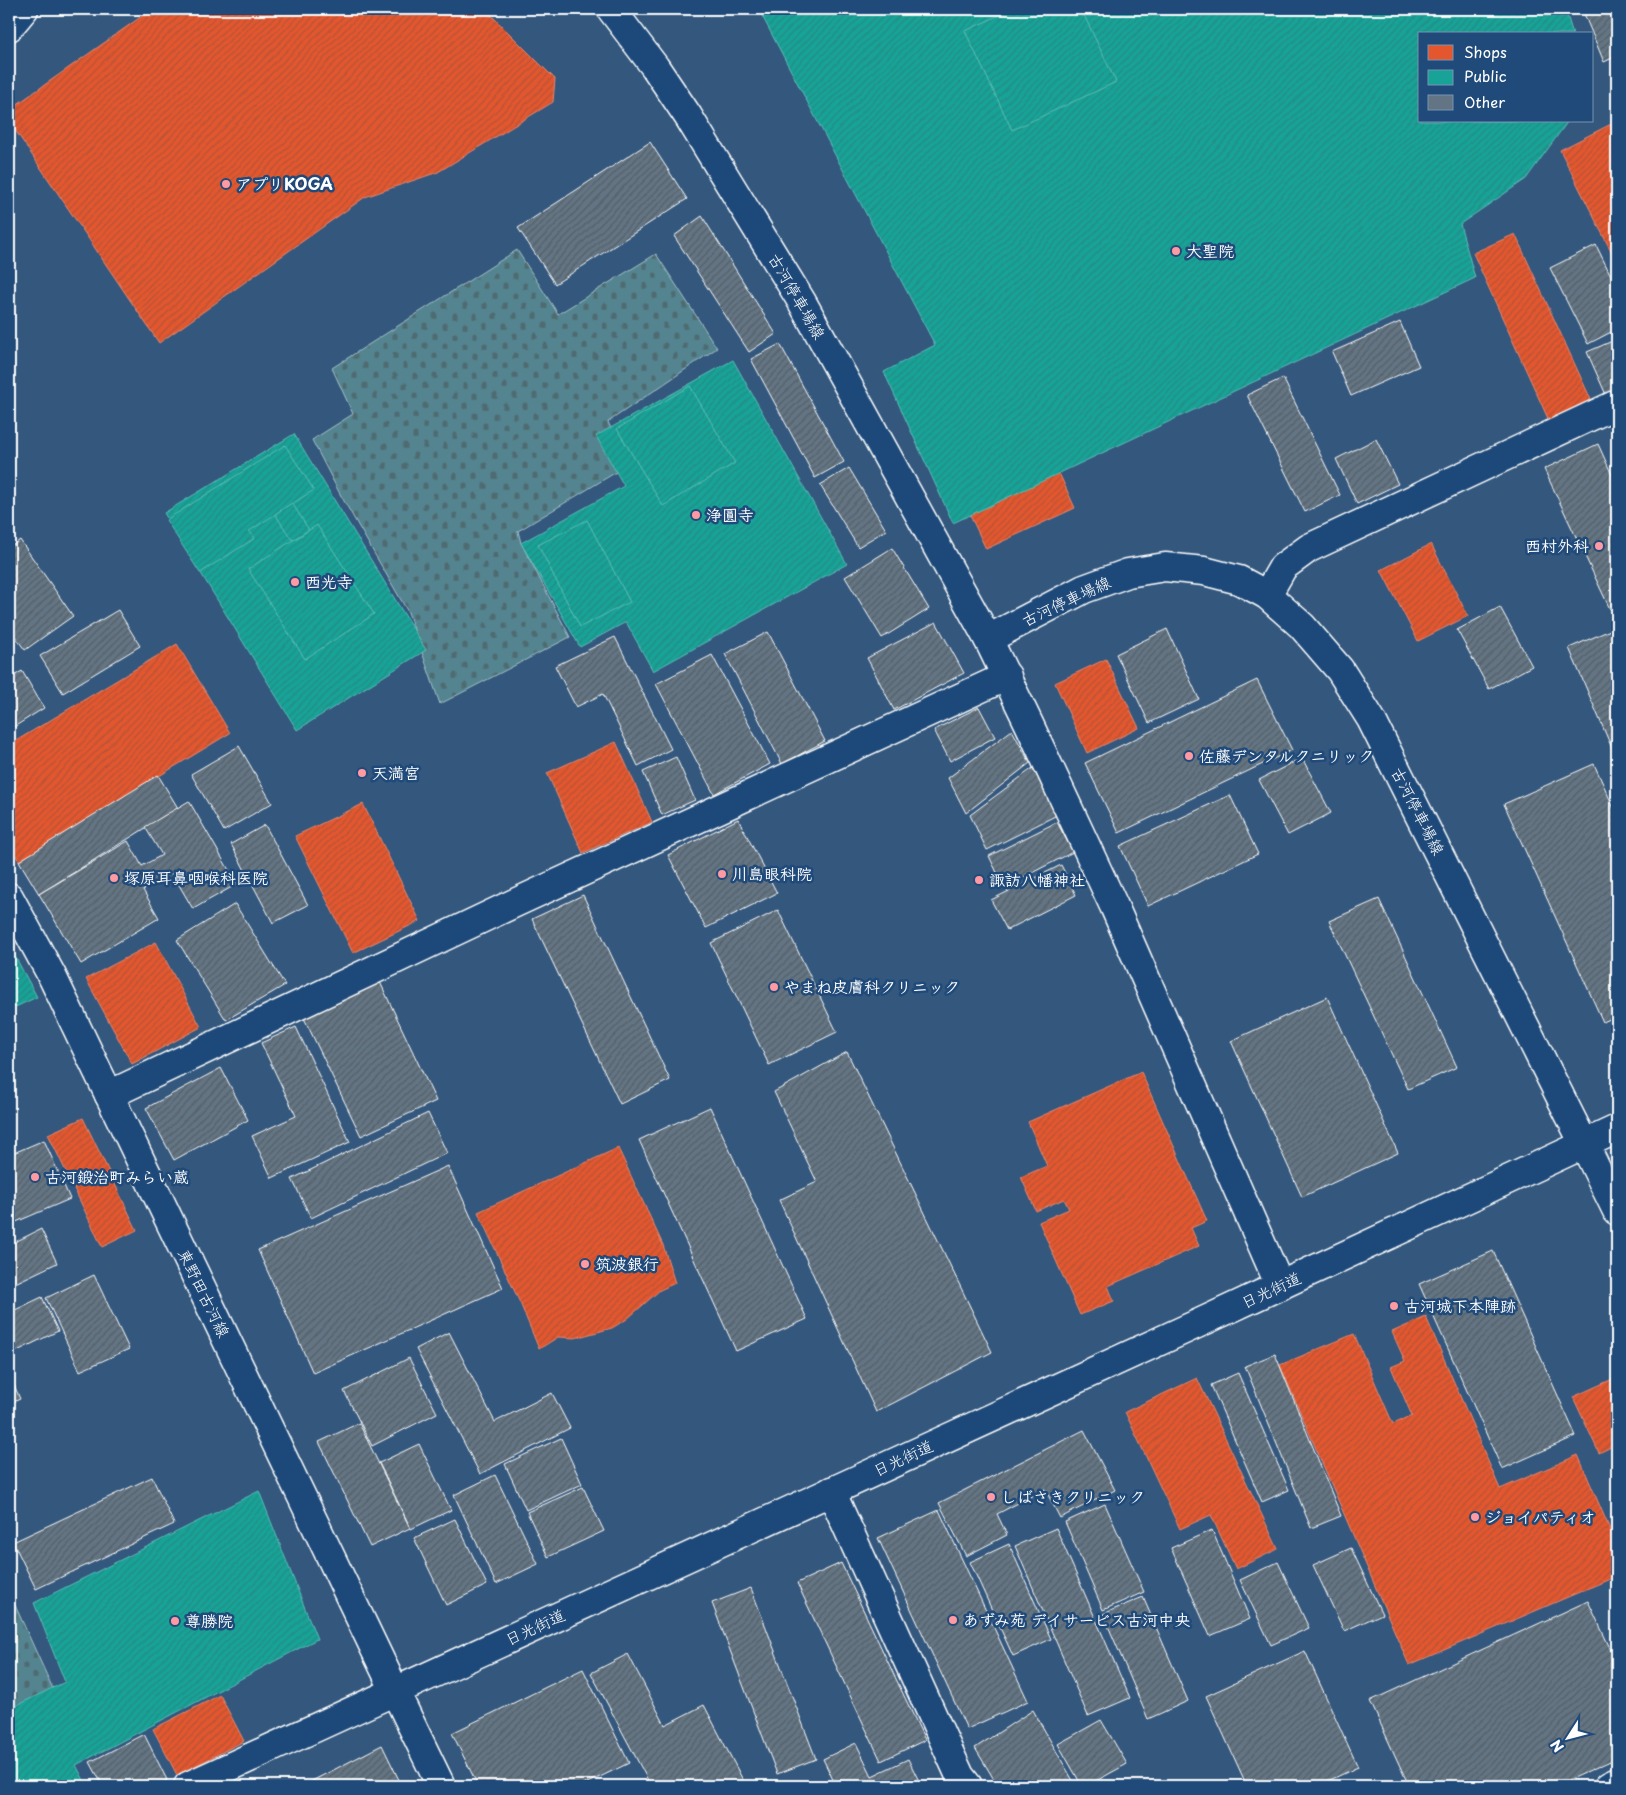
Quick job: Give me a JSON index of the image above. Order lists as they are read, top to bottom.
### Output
{
  "streets": {
    "main road": ["古河停車場線", "日光街道", "東野田古河線"]
  },
  "crossings": [
    ["古河停車場線", "日光街道"],
    ["日光街道", "東野田古河線"]
  ],
  "places": [
    "アプリKOGA",
    "大聖院",
    "浄圓寺",
    "西村外科",
    "西光寺",
    "佐藤デンタルクニリック",
    "天満宮",
    "川島眼科院",
    "塚原耳鼻咽喉科医院",
    "諏訪八幡神社",
    "やまね皮膚科クリニック",
    "古河鍛治町みらい蔵",
    "筑波銀行",
    "古河城下本陣跡",
    "しばさきクリニック",
    "ジョイパティオ",
    "あずみ苑 デイサービス古河中央",
    "尊勝院"
  ],
  "legend": ["Shops", "Public", "Other"],
  "north": "bottom left"
}
